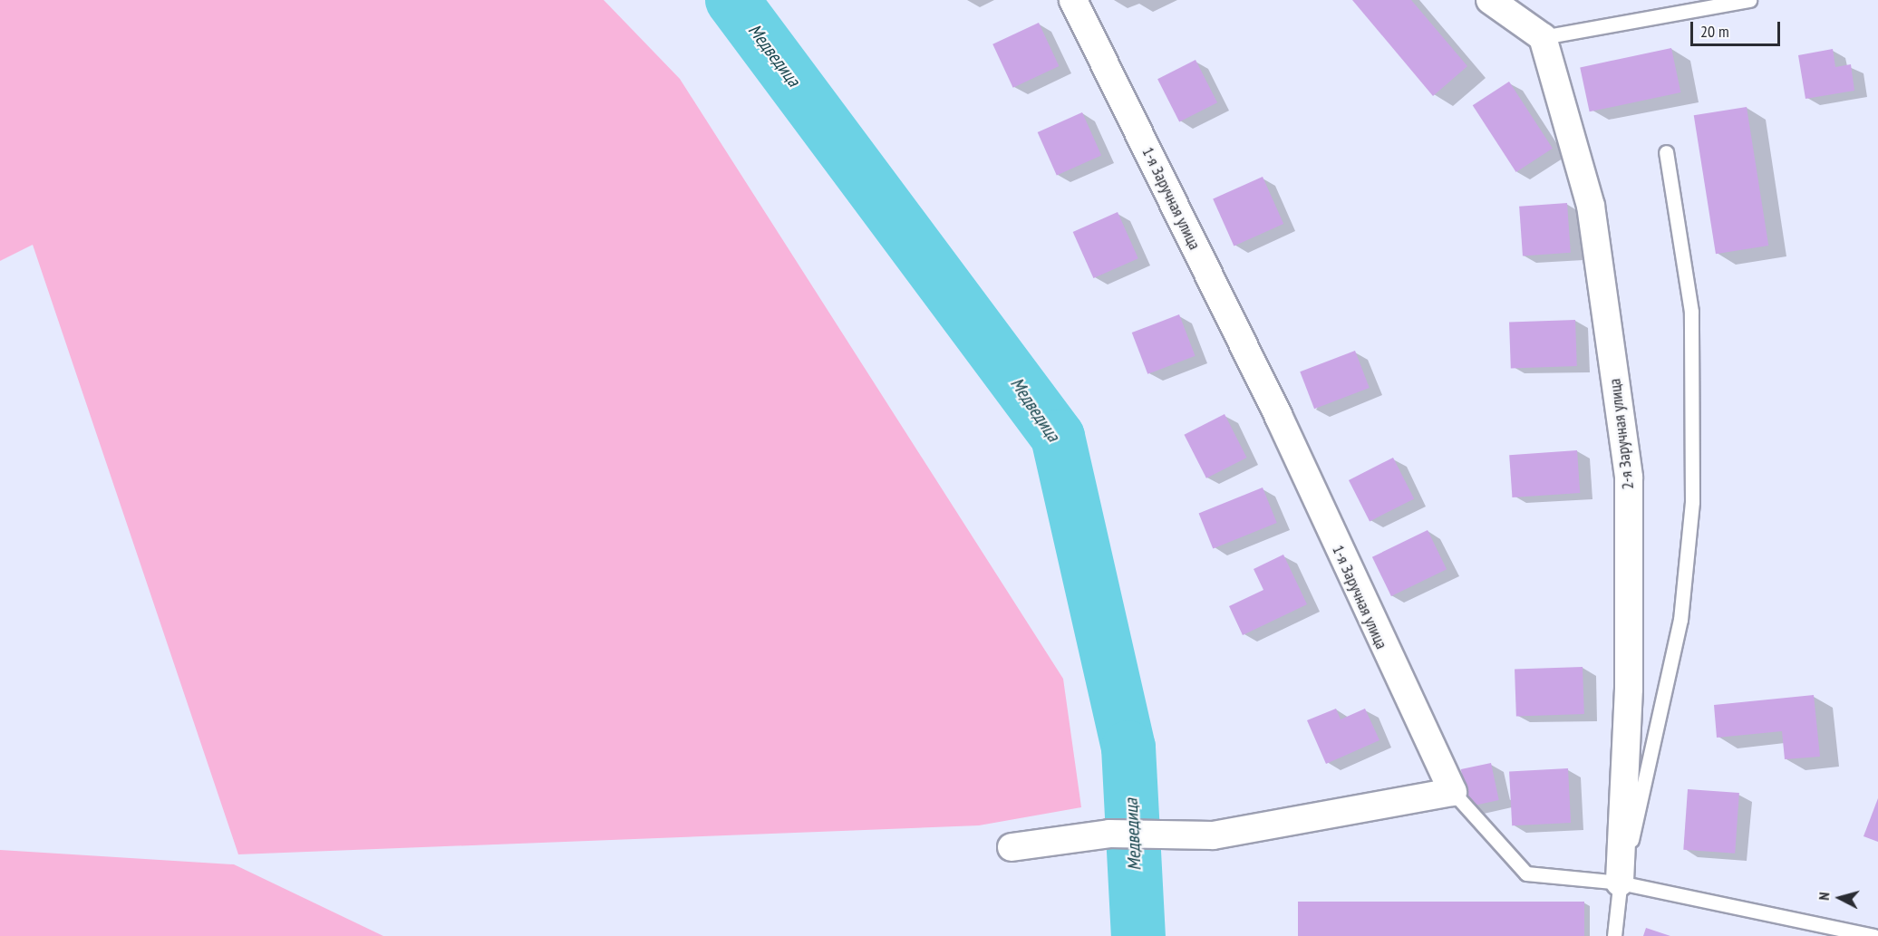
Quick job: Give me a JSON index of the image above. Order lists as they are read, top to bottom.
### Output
{
  "streets": {
    "street": ["1-я Заручная улица", "2-я Заручная улица"]
  },
  "water": ["Медведица"],
  "scale_bar": "20 m",
  "north": "left"
}
